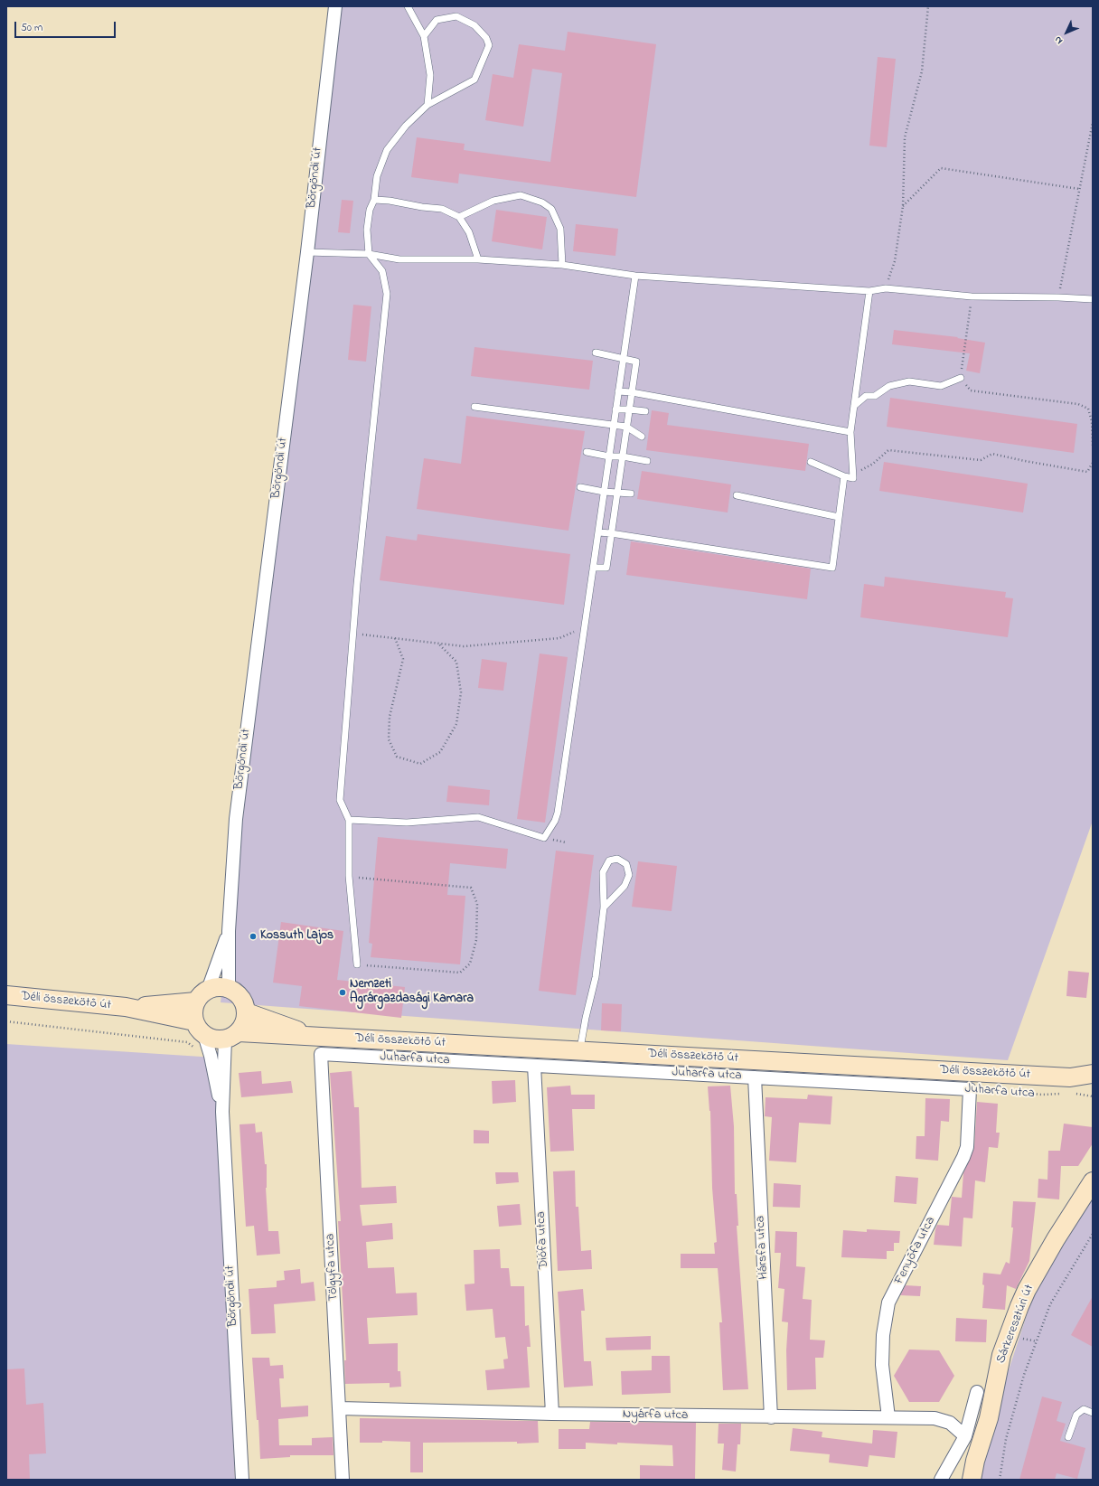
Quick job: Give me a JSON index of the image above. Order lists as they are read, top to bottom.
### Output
{
  "streets": {
    "main road": ["Déli összekötő út", "Sárkeresztúri út"],
    "street": [
      "Börgöndi út",
      "Juharfa utca",
      "Diófa utca",
      "Hársfa utca",
      "Fenyőfa utca",
      "Tölgyfa utca",
      "Nyárfa utca"
    ]
  },
  "crossings": [
    ["Börgöndi út", "Déli összekötő út"],
    ["Juharfa utca", "Diófa utca"],
    ["Juharfa utca", "Hársfa utca"],
    ["Juharfa utca", "Fenyőfa utca"],
    ["Juharfa utca", "Tölgyfa utca"],
    ["Diófa utca", "Nyárfa utca"],
    ["Hársfa utca", "Nyárfa utca"],
    ["Fenyőfa utca", "Nyárfa utca"],
    ["Tölgyfa utca", "Nyárfa utca"]
  ],
  "places": ["Kossuth Lajos", "Nemzeti Agrárgazdasági Kamara"],
  "scale_bar": "50 m",
  "north": "bottom left"
}
